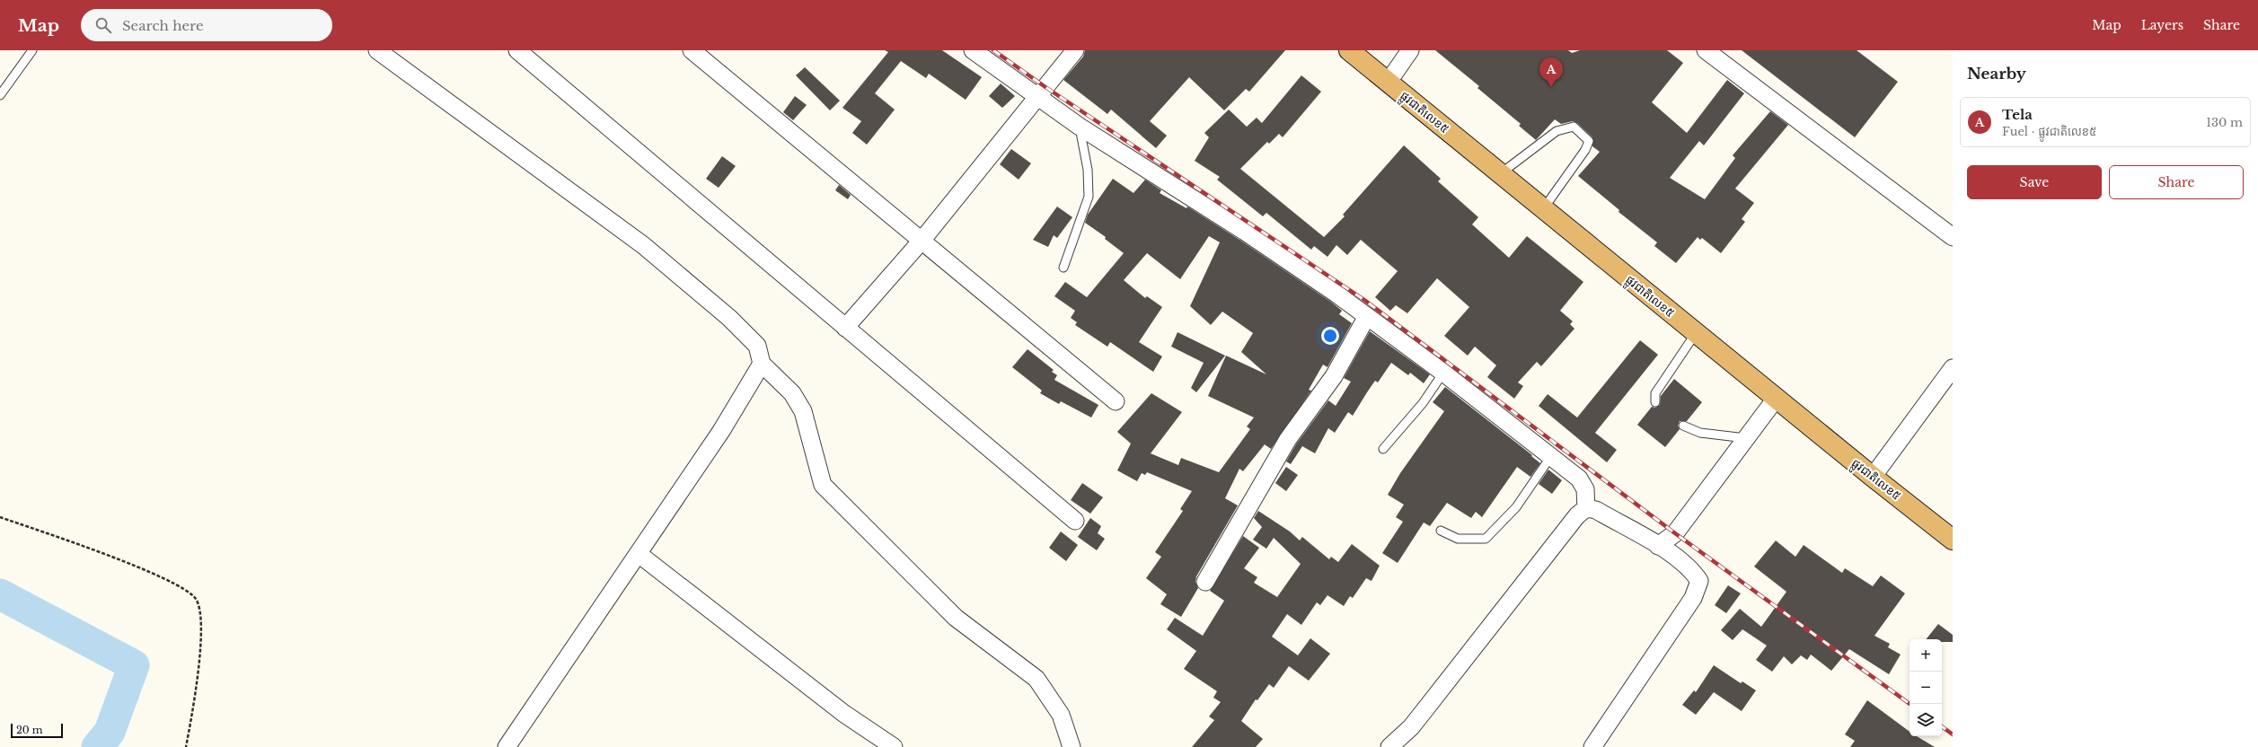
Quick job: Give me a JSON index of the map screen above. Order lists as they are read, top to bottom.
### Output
{
  "streets": {
    "highway": ["ផ្លូវជាតិលេខ៥"]
  },
  "scale_bar": "20 m",
  "page": {
    "header": "Map",
    "search": "Search here",
    "nav": ["Map", "Layers", "Share"],
    "heading": "Nearby",
    "pins": "A",
    "list": [
      {
        "mark": "A",
        "name": "Tela",
        "note": "Fuel · ផ្លូវជាតិលេខ៥",
        "value": "130 m"
      }
    ],
    "buttons": ["Save", "Share"],
    "map_buttons": ["+", "−"],
    "scale": "20 m"
  }
}
